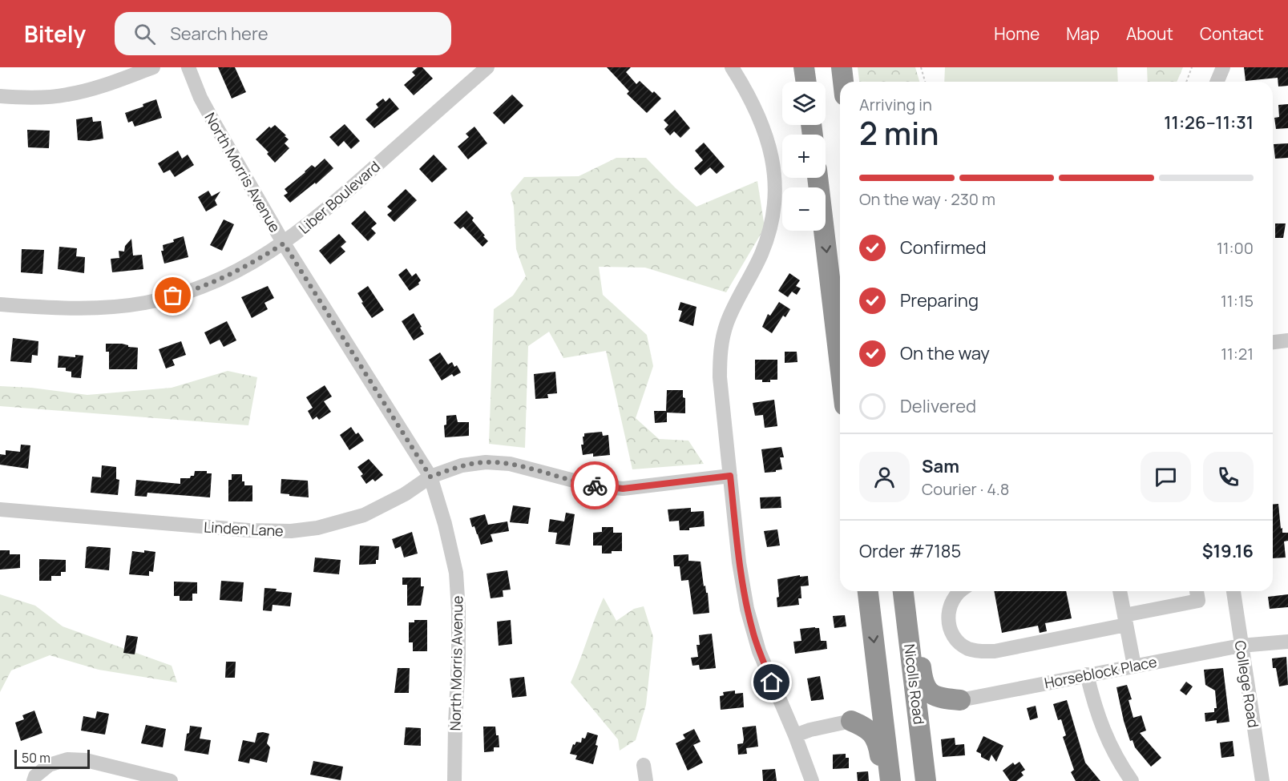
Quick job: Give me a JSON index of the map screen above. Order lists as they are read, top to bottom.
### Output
{
  "streets": {
    "highway": ["Nicolls Road"],
    "street": [
      "North Morris Avenue",
      "Liber Boulevard",
      "Linden Lane",
      "Horseblock Place",
      "College Road"
    ]
  },
  "crossings": [
    ["North Morris Avenue", "Liber Boulevard"],
    ["North Morris Avenue", "Linden Lane"],
    ["Horseblock Place", "College Road"]
  ],
  "scale_bar": "50 m",
  "page": {
    "header": "Bitely",
    "search": "Search here",
    "nav": [
      "Home",
      "Map",
      "About",
      "Contact"
    ],
    "map_buttons": ["+", "−"],
    "heading": ["2 min", "Arriving in", "11:26–11:31"],
    "panel": [
      "Sam",
      "Courier · 4.8",
      "Order #7185",
      "$19.16"
    ],
    "bar": "On the way · 230 m",
    "list": [
      ["Confirmed", "11:00"],
      ["Preparing", "11:15"],
      ["On the way", "11:21"],
      "Delivered"
    ],
    "scale": "50 m"
  }
}
